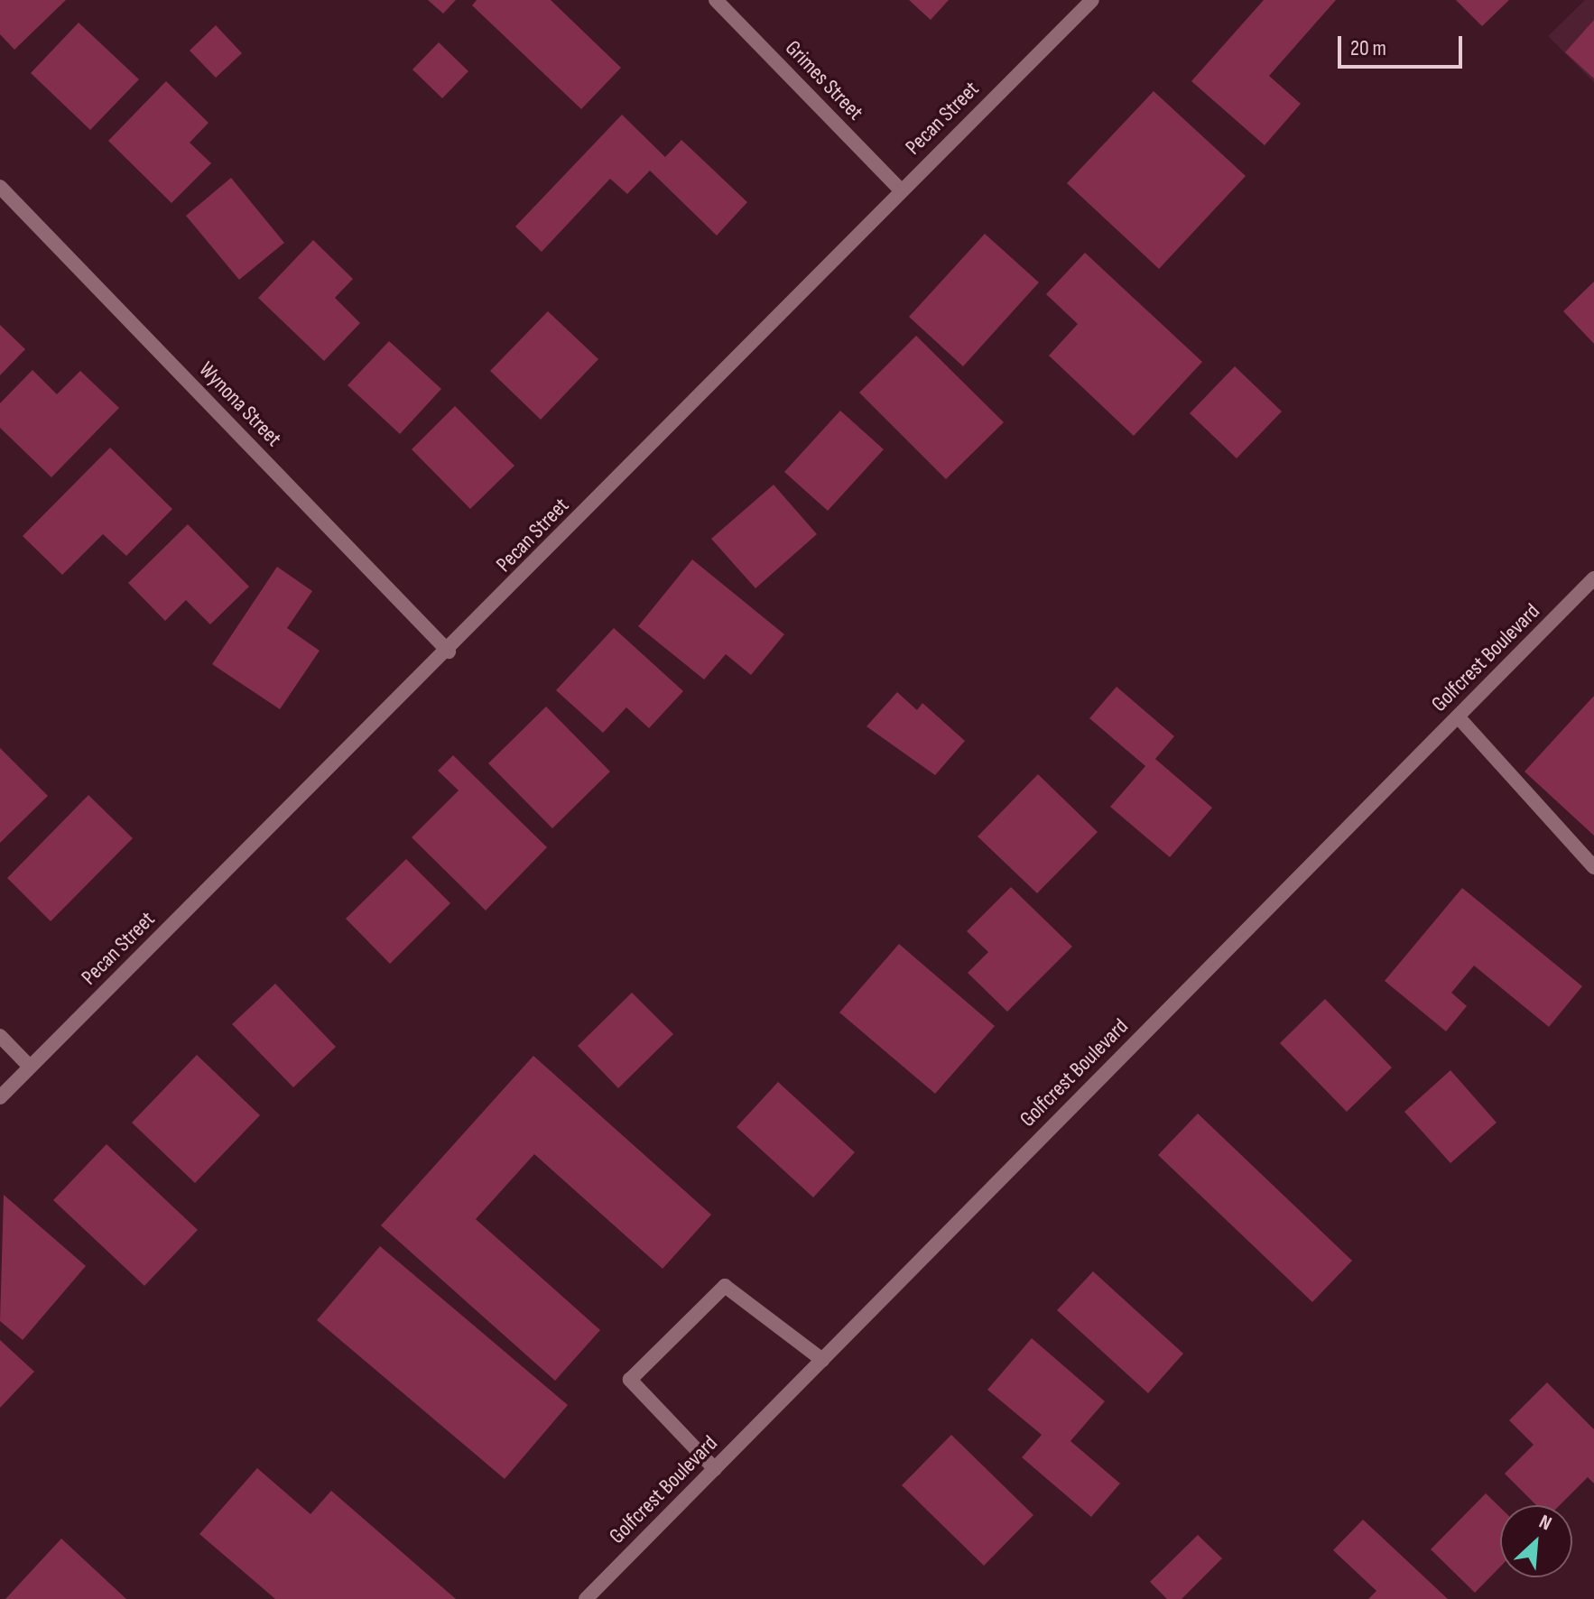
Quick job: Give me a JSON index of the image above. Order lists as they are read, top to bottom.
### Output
{
  "streets": {
    "street": [
      "Grimes Street",
      "Pecan Street",
      "Wynona Street",
      "Golfcrest Boulevard"
    ]
  },
  "crossings": [
    ["Grimes Street", "Pecan Street"],
    ["Pecan Street", "Wynona Street"]
  ],
  "scale_bar": "20 m",
  "north": "top right"
}
